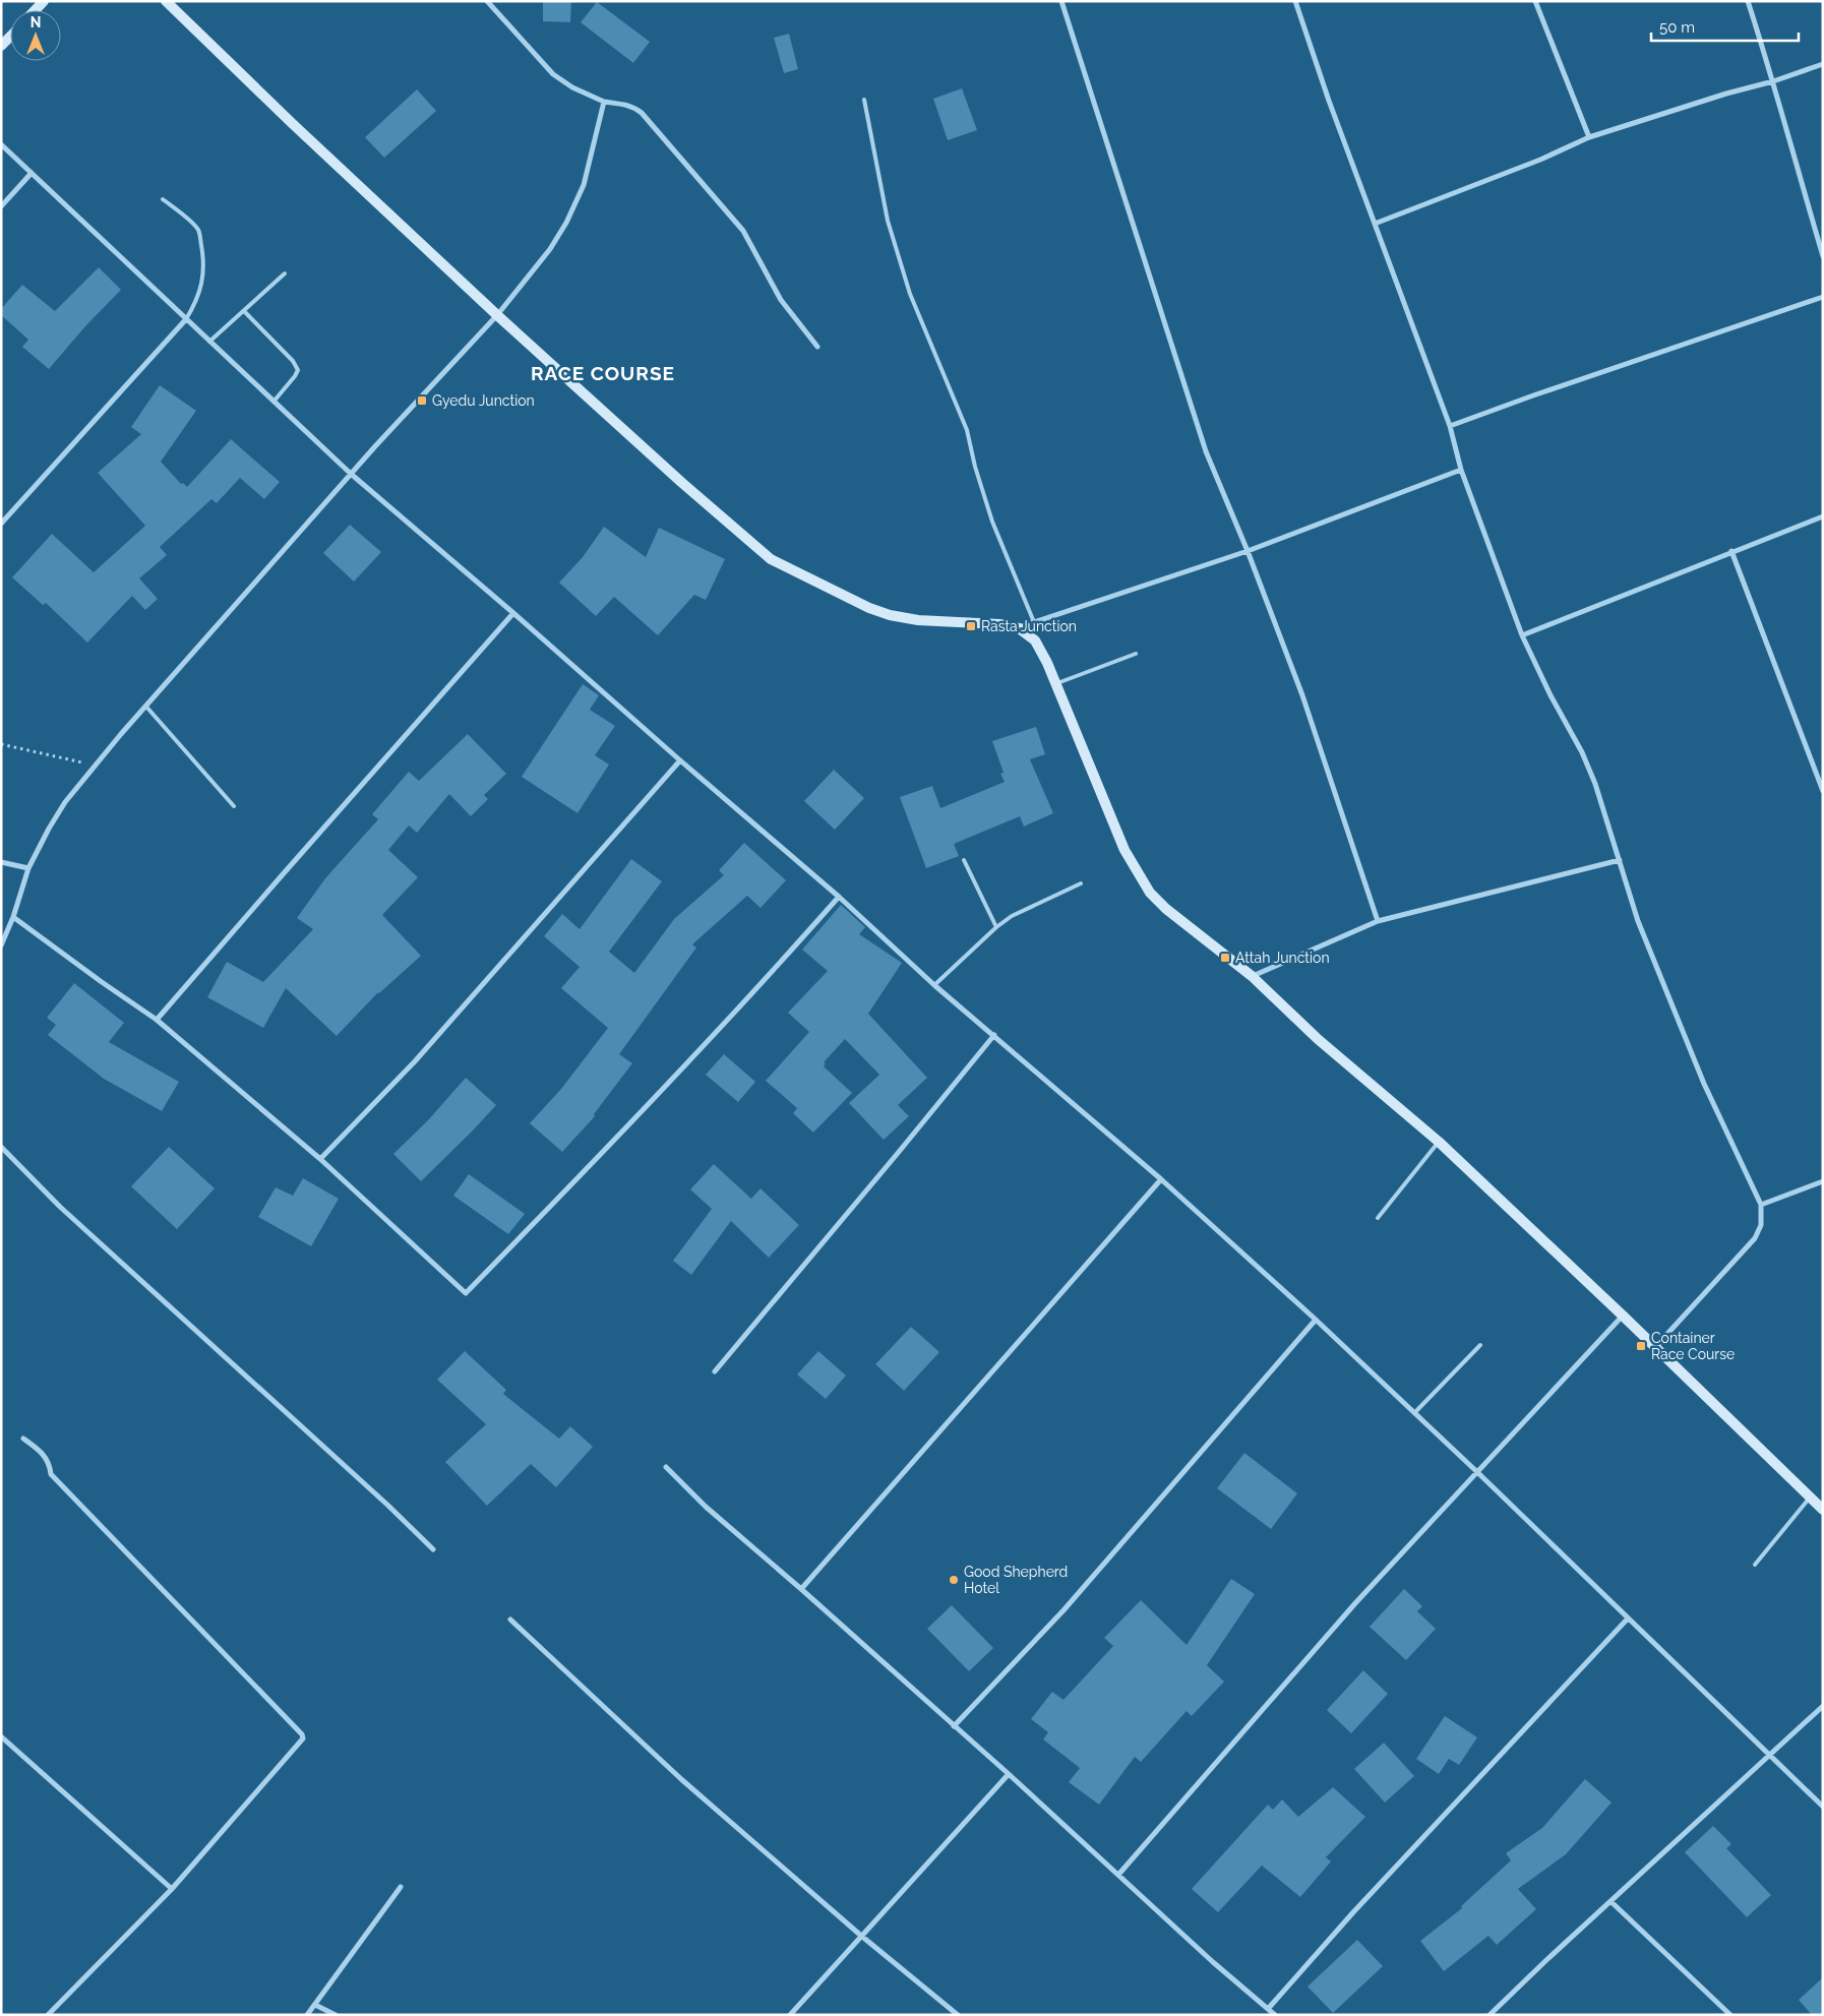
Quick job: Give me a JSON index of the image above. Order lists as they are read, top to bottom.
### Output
{
  "districts": ["RACE COURSE"],
  "places": {
    "transit": [
      "Gyedu Junction",
      "Rasta Junction",
      "Attah Junction",
      "Container Race Course"
    ],
    "other": ["Good Shepherd Hotel"]
  },
  "scale_bar": "50 m",
  "north": "top"
}
